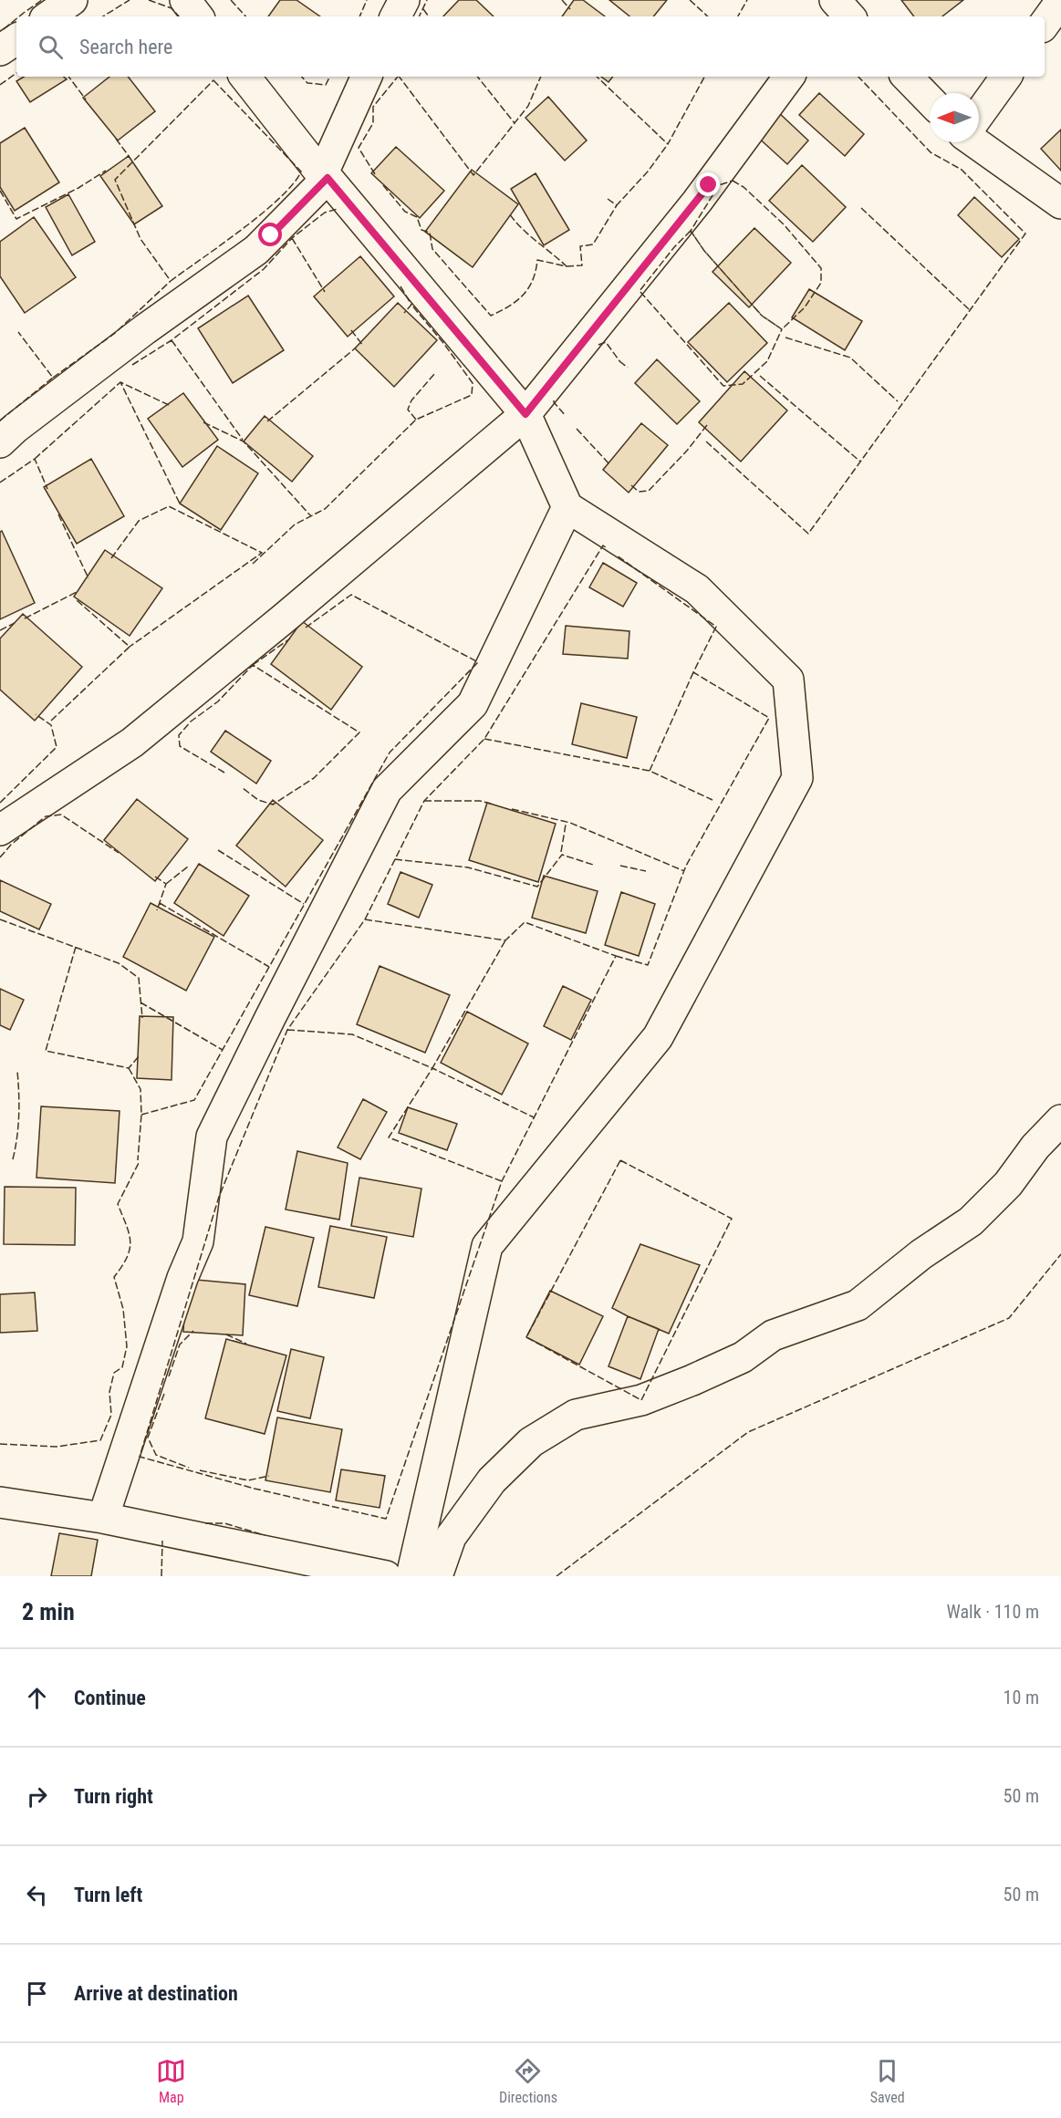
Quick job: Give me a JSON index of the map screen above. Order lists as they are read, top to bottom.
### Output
{
  "north": "left",
  "page": {
    "search": "Search here",
    "heading": ["2 min", "Walk · 110 m"],
    "list": [
      ["Continue", "10 m"],
      ["Turn right", "50 m"],
      ["Turn left", "50 m"],
      "Arrive at destination"
    ],
    "nav": ["Map", "Directions", "Saved"]
  }
}
